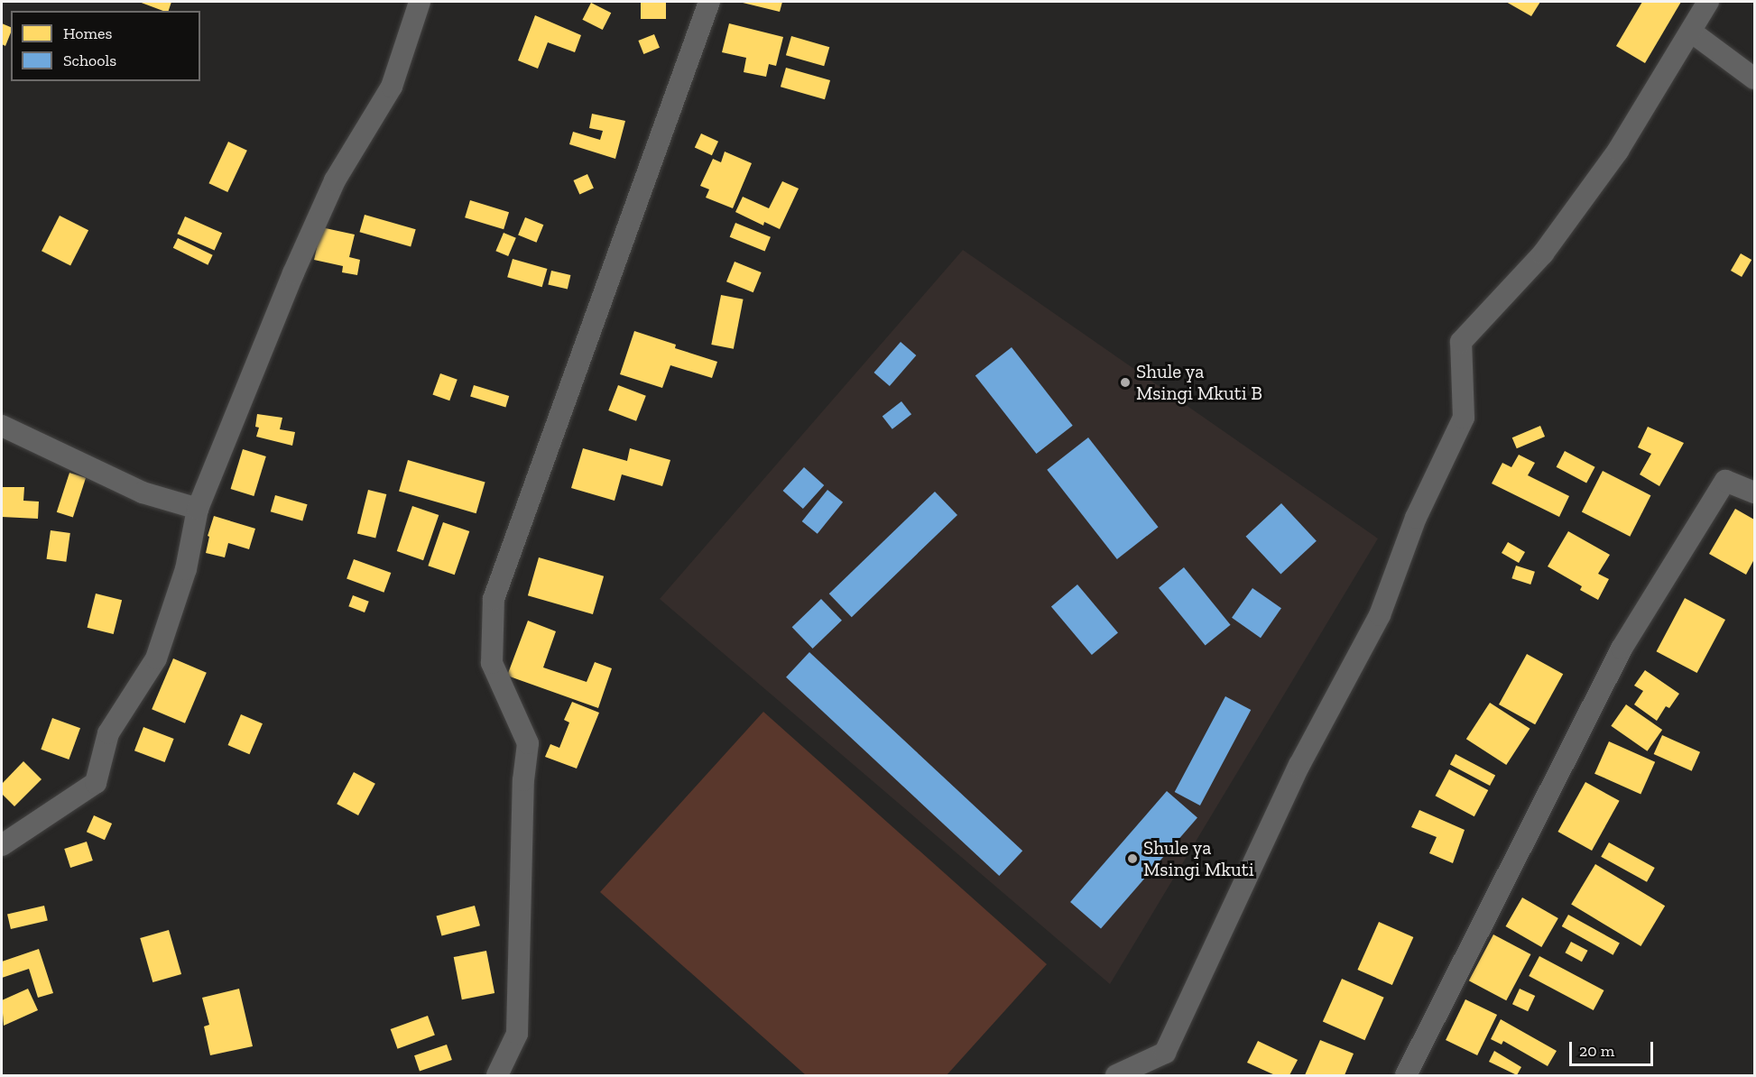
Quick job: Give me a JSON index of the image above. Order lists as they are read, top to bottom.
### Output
{
  "places": ["Shule ya Msingi Mkuti B", "Shule ya Msingi Mkuti"],
  "legend": ["Homes", "Schools"],
  "scale_bar": "20 m"
}
